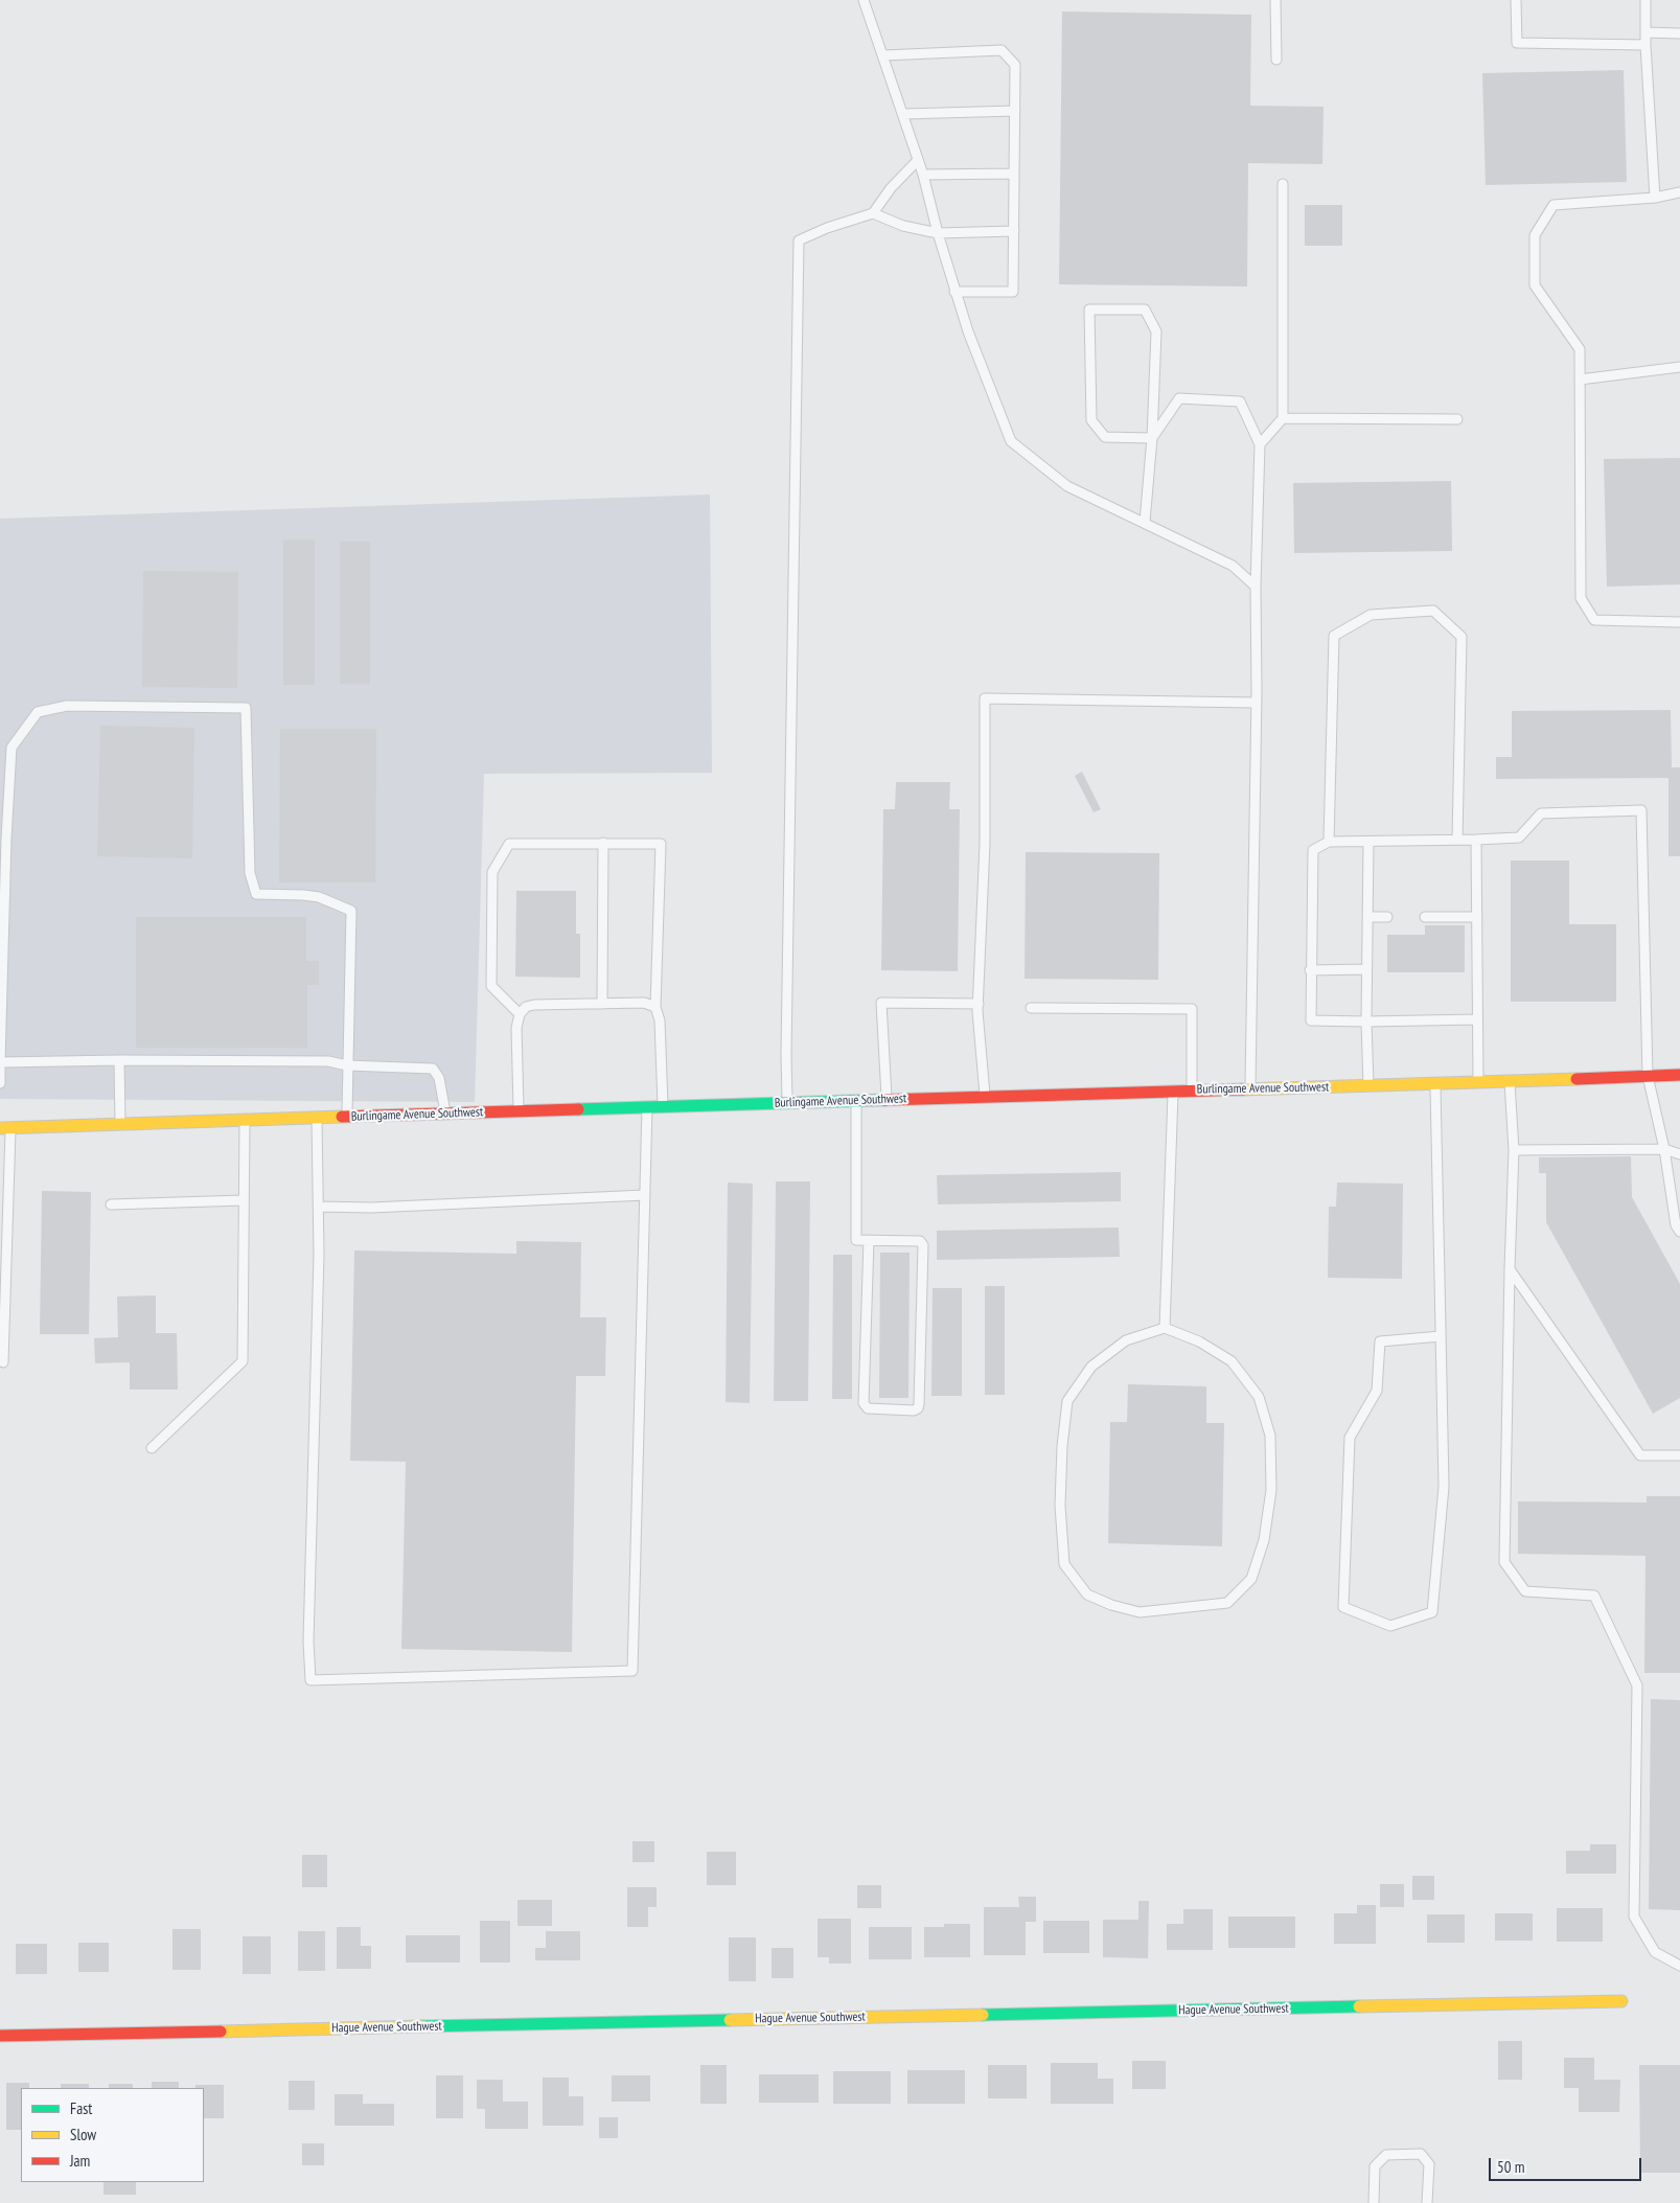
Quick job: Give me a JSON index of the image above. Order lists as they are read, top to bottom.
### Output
{
  "streets": {
    "street": ["Burlingame Avenue Southwest", "Hague Avenue Southwest"]
  },
  "legend": ["Fast", "Slow", "Jam"],
  "scale_bar": "50 m"
}
